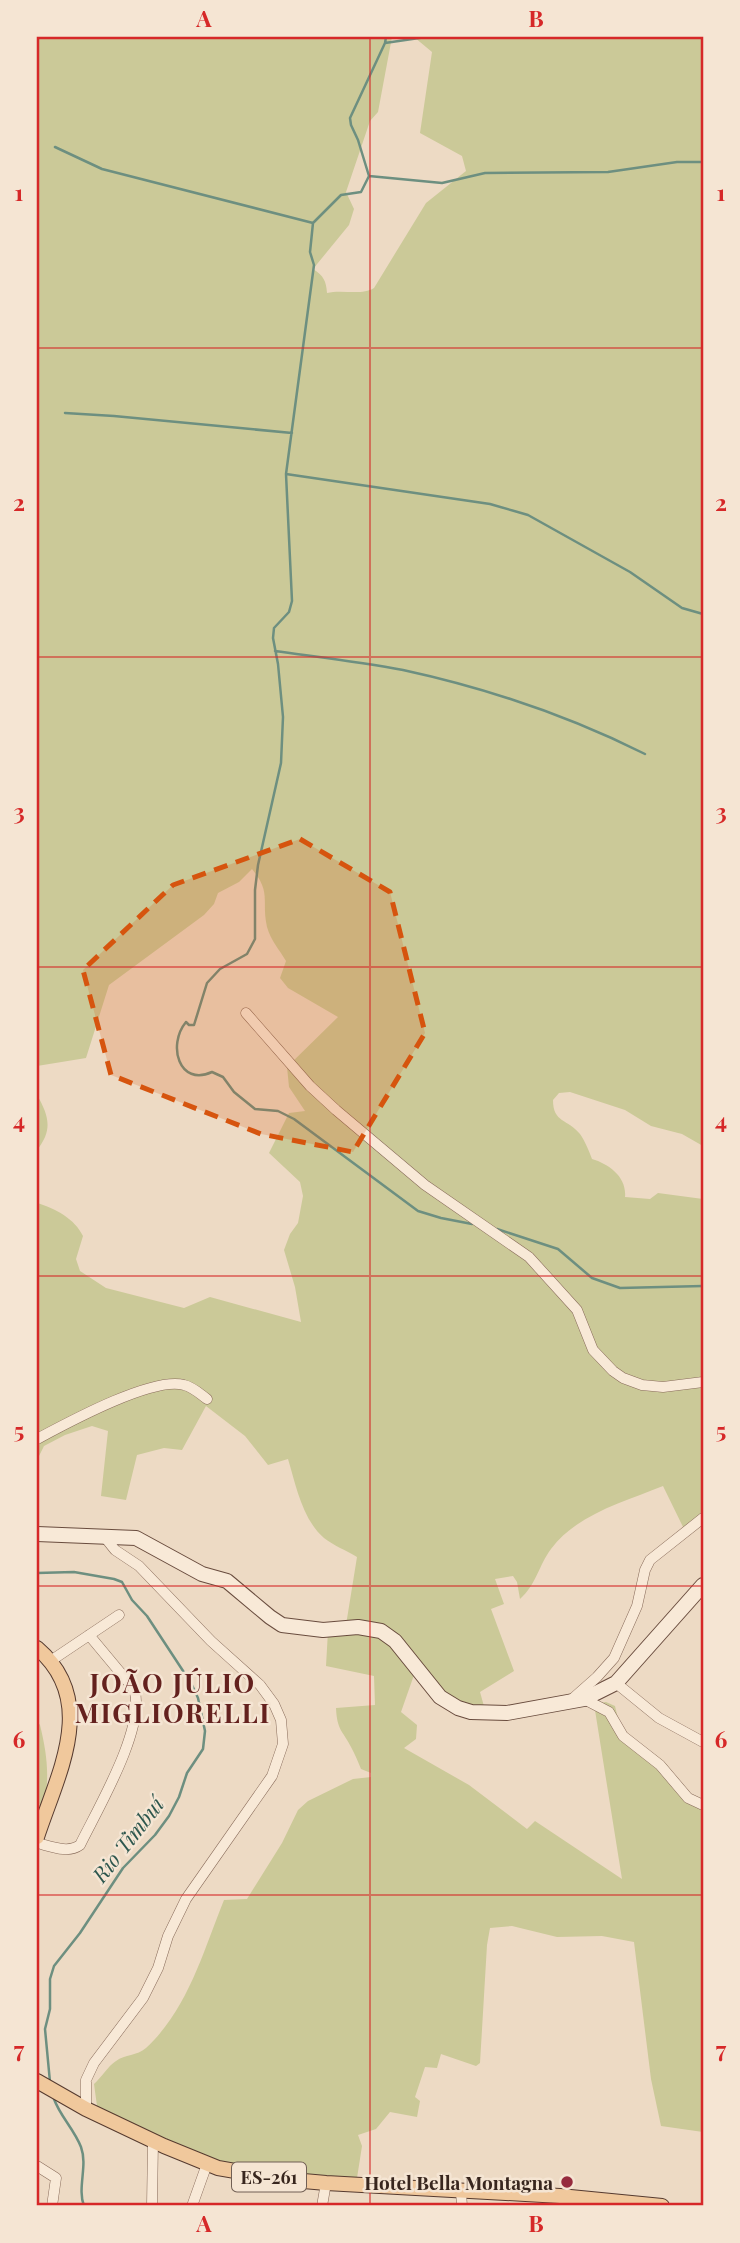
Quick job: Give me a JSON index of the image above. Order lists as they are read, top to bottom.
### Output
{
  "streets": {
    "main road": ["ES-261"]
  },
  "districts": ["JOÃO JÚLIO MIGLIORELLI"],
  "water": ["Rio Timbuí"],
  "places": ["Hotel Bella Montagna"],
  "grid": {
    "columns": ["A", "B"],
    "rows": [
      "1",
      "2",
      "3",
      "4",
      "5",
      "6",
      "7"
    ]
  }
}
